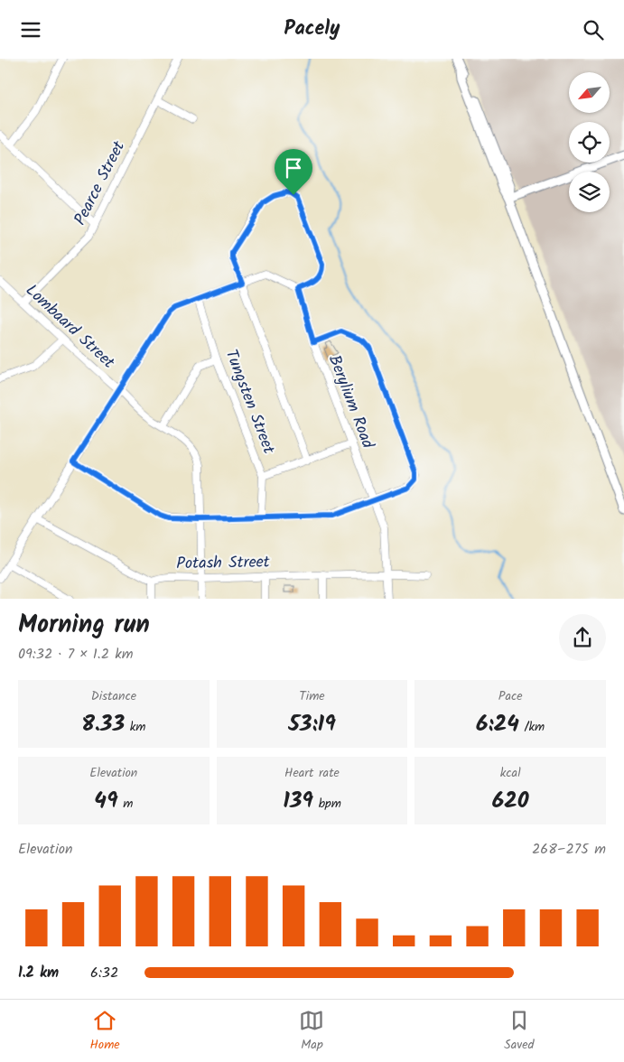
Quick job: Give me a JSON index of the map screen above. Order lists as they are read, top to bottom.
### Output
{
  "streets": {
    "street": [
      "Pearce Street",
      "Lombaard Street",
      "Tungsten Street",
      "Berylium Road",
      "Potash Street"
    ]
  },
  "crossings": [
    ["Pearce Street", "Lombaard Street"],
    ["Lombaard Street", "Potash Street"],
    ["Berylium Road", "Potash Street"]
  ],
  "north": "bottom left",
  "page": {
    "header": "Pacely",
    "heading": ["Morning run", "09:32 · 7 × 1.2 km"],
    "stats": [
      ["Distance", "8.33 km"],
      ["Time", "53:19"],
      ["Pace", "6:24 /km"],
      ["Elevation", "49 m"],
      ["Heart rate", "139 bpm"],
      ["kcal", "620"]
    ],
    "chart": ["Elevation", "268–275 m"],
    "list": [
      {
        "name": "1.2 km",
        "note": "6:32"
      }
    ],
    "tabs": ["Home", "Map", "Saved"]
  }
}
